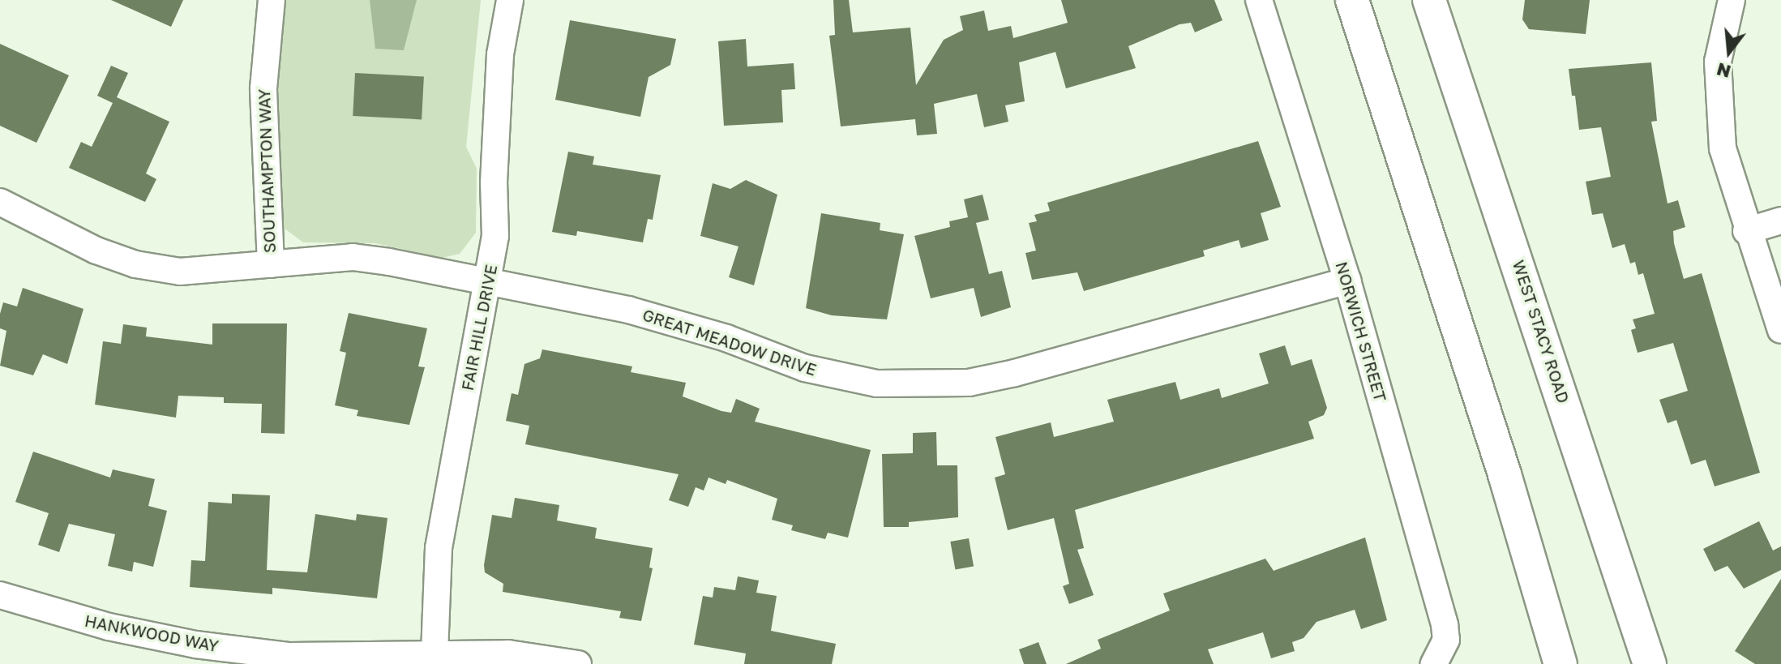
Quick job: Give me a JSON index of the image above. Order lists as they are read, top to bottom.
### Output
{
  "streets": {
    "main road": ["WEST STACY ROAD"],
    "street": [
      "SOUTHAMPTON WAY",
      "FAIR HILL DRIVE",
      "NORWICH STREET",
      "GREAT MEADOW DRIVE",
      "HANKWOOD WAY"
    ]
  },
  "crossings": [
    ["SOUTHAMPTON WAY", "GREAT MEADOW DRIVE"],
    ["FAIR HILL DRIVE", "GREAT MEADOW DRIVE"],
    ["FAIR HILL DRIVE", "HANKWOOD WAY"],
    ["NORWICH STREET", "GREAT MEADOW DRIVE"]
  ],
  "north": "bottom"
}
